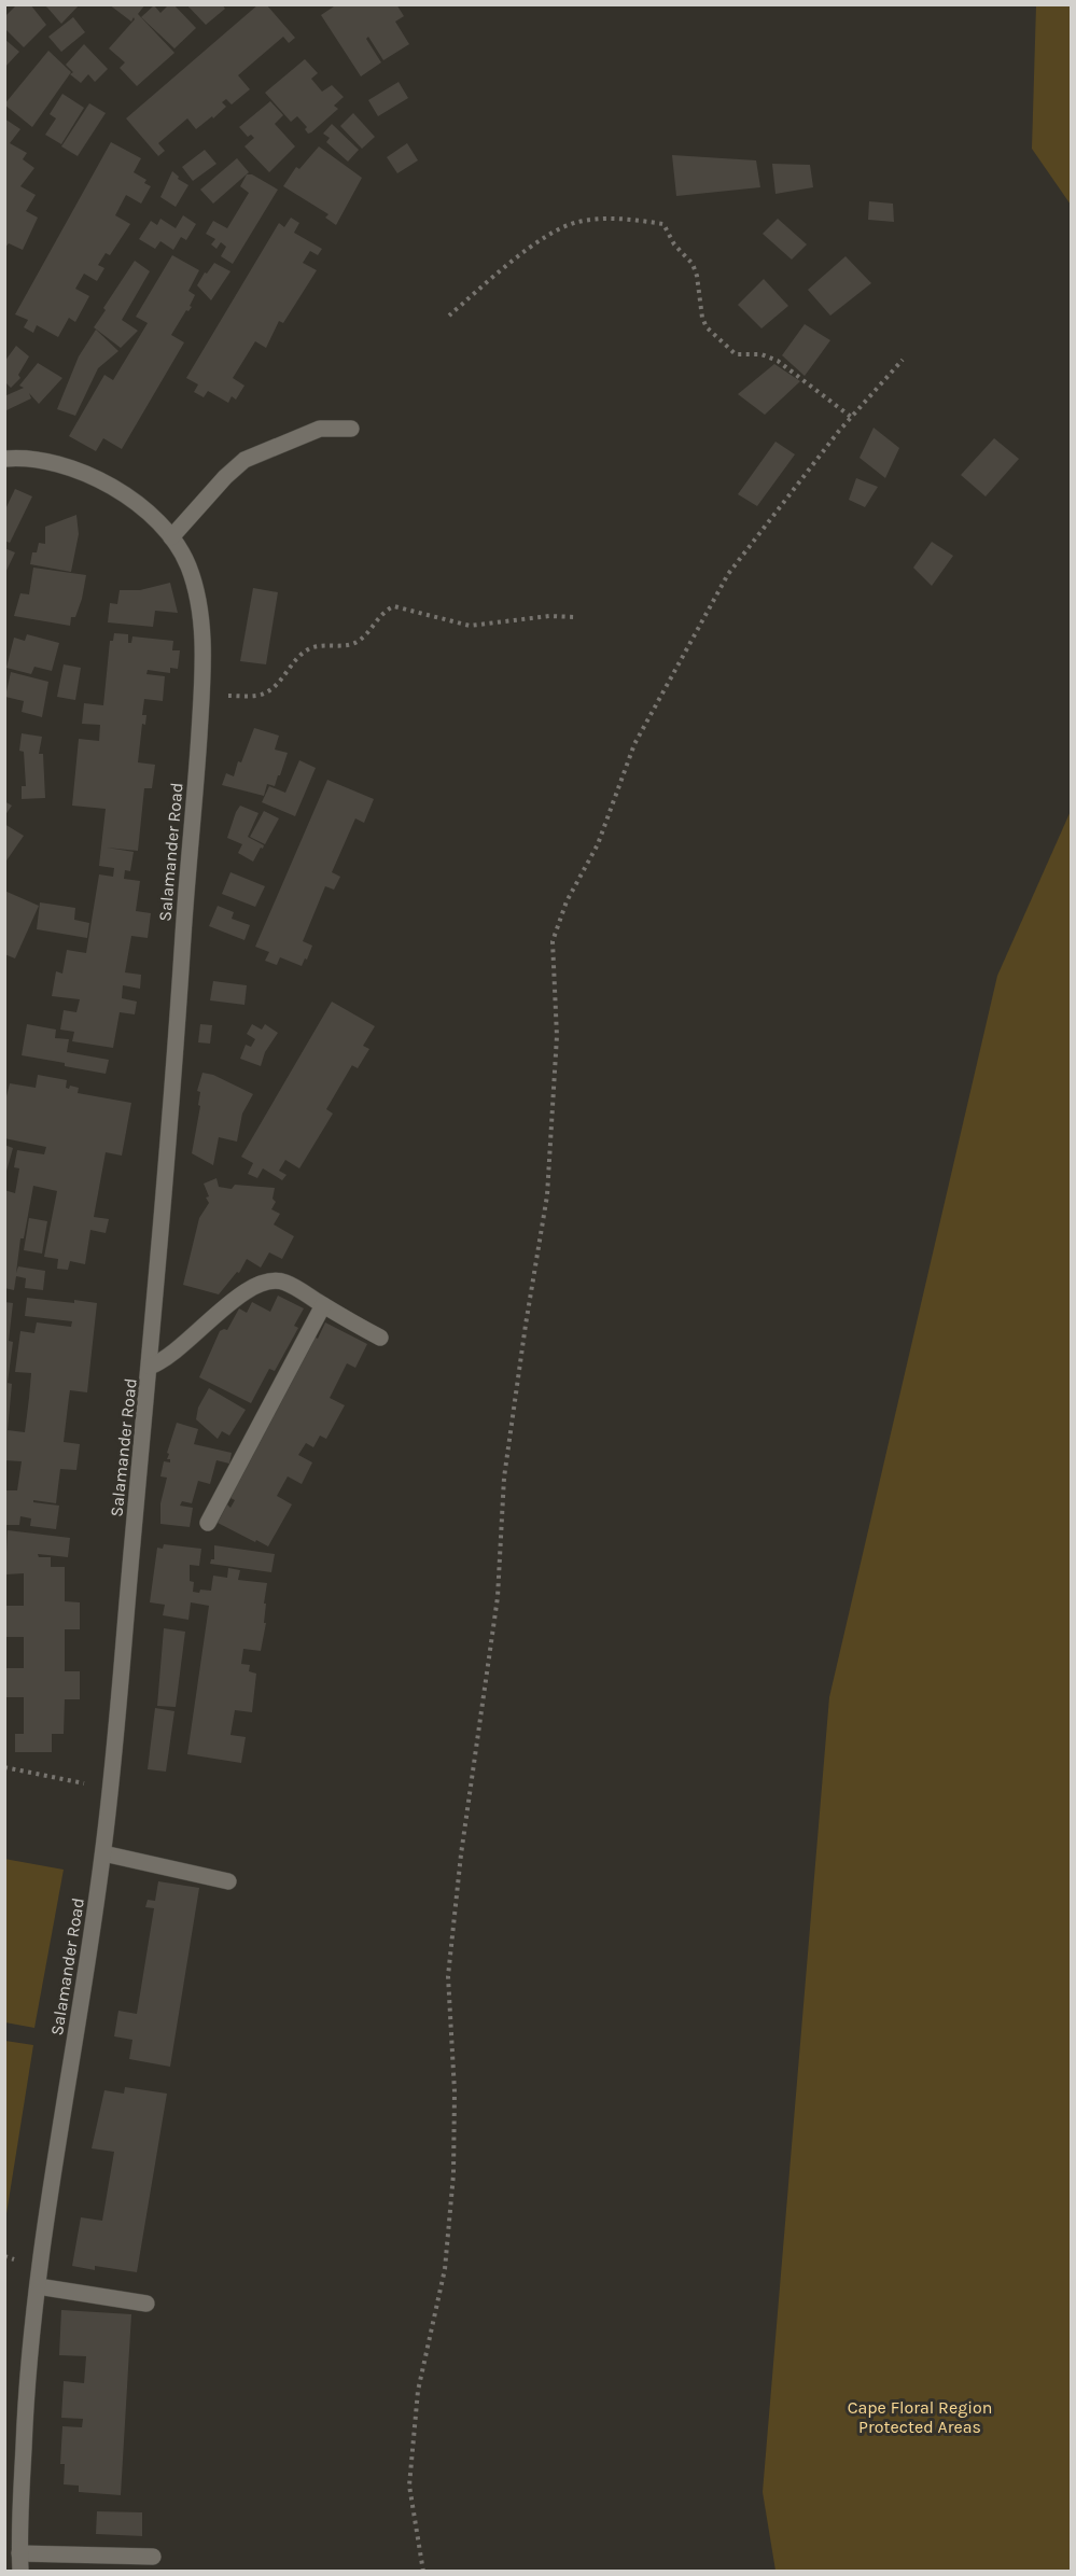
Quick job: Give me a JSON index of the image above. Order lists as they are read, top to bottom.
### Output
{
  "streets": {
    "street": ["Salamander Road"]
  },
  "parks": ["Cape Floral Region Protected Areas"]
}
